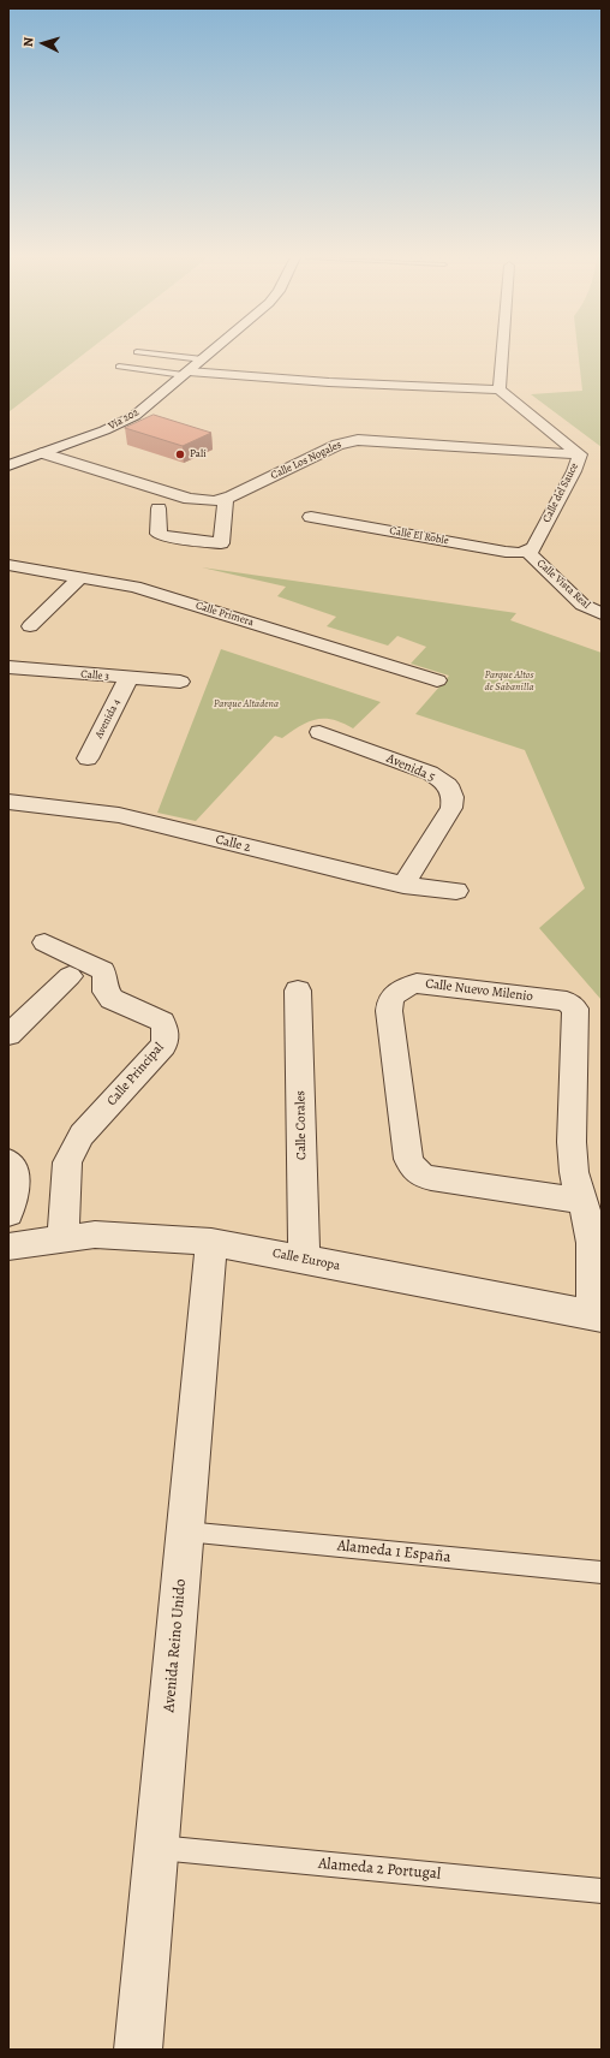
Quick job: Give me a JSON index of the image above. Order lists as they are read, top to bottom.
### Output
{
  "streets": {
    "street": [
      "Vía 202",
      "Calle Los Nogales",
      "Calle del Sauce",
      "Calle El Roble",
      "Calle Vista Real",
      "Calle Primera",
      "Calle 3",
      "Avenida 4",
      "Avenida 5",
      "Calle 2",
      "Calle Nuevo Milenio",
      "Calle Principal",
      "Calle Corales",
      "Calle Europa",
      "Avenida Reino Unido"
    ],
    "lane": ["Alameda 1 España", "Alameda 2 Portugal"]
  },
  "crossings": [
    ["Vía 202", "Calle Los Nogales"],
    ["Calle Los Nogales", "Calle del Sauce"],
    ["Calle del Sauce", "Calle El Roble"],
    ["Calle del Sauce", "Calle Vista Real"],
    ["Calle El Roble", "Calle Vista Real"],
    ["Calle 3", "Avenida 4"],
    ["Avenida 5", "Calle 2"],
    ["Calle Nuevo Milenio", "Calle Europa"],
    ["Calle Principal", "Calle Europa"],
    ["Calle Corales", "Calle Europa"],
    ["Calle Europa", "Avenida Reino Unido"],
    ["Alameda 1 España", "Avenida Reino Unido"],
    ["Avenida Reino Unido", "Alameda 2 Portugal"]
  ],
  "parks": ["Parque Altos de Sabanilla", "Parque Altadena"],
  "places": ["Palí"],
  "north": "left"
}
